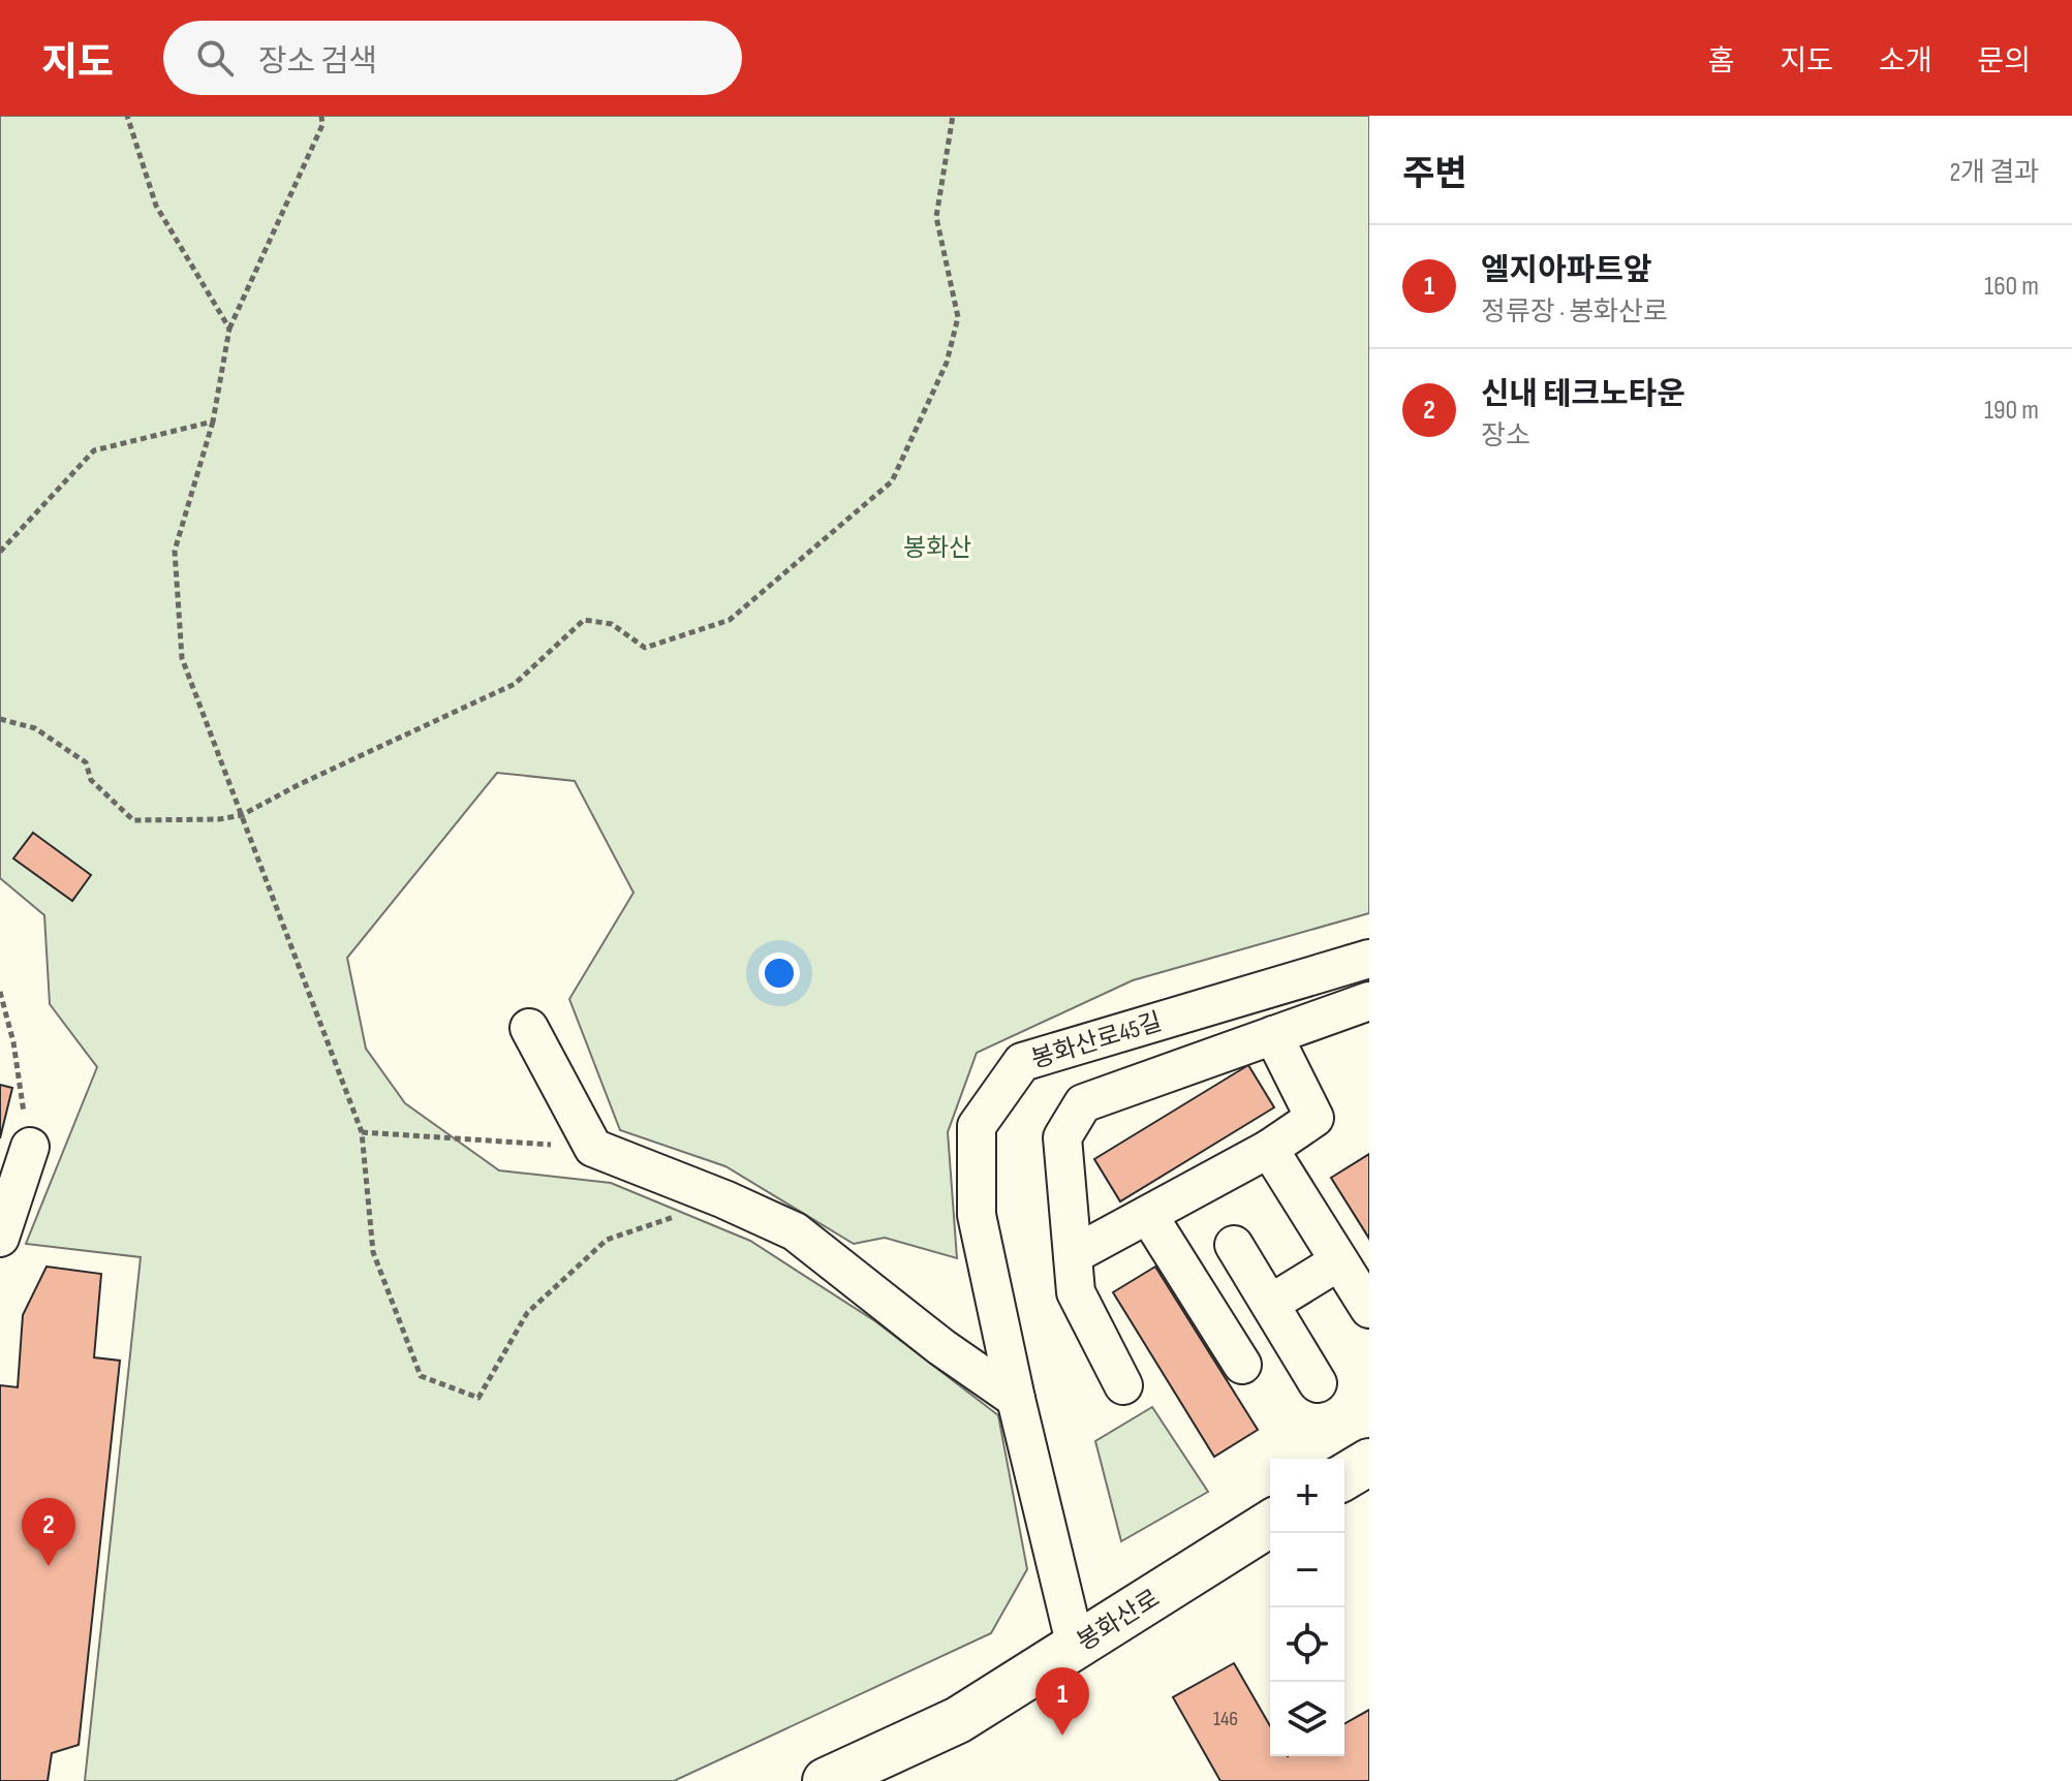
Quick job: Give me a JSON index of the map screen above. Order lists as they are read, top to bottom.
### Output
{
  "streets": {
    "main road": ["봉화산로"],
    "street": ["봉화산로45길"]
  },
  "crossings": [
    ["봉화산로45길", "봉화산로"]
  ],
  "parks": ["봉화산"],
  "house_numbers": ["146"],
  "page": {
    "header": "지도",
    "search": "장소 검색",
    "nav": [
      "홈",
      "지도",
      "소개",
      "문의"
    ],
    "heading": ["주변", "2개 결과"],
    "list": [
      {
        "mark": "1",
        "name": "엘지아파트앞",
        "note": "정류장 · 봉화산로",
        "value": "160 m"
      },
      {
        "mark": "2",
        "name": "신내 테크노타운",
        "note": "장소",
        "value": "190 m"
      }
    ],
    "map_buttons": ["+", "−"],
    "pins": ["2", "1"]
  }
}
